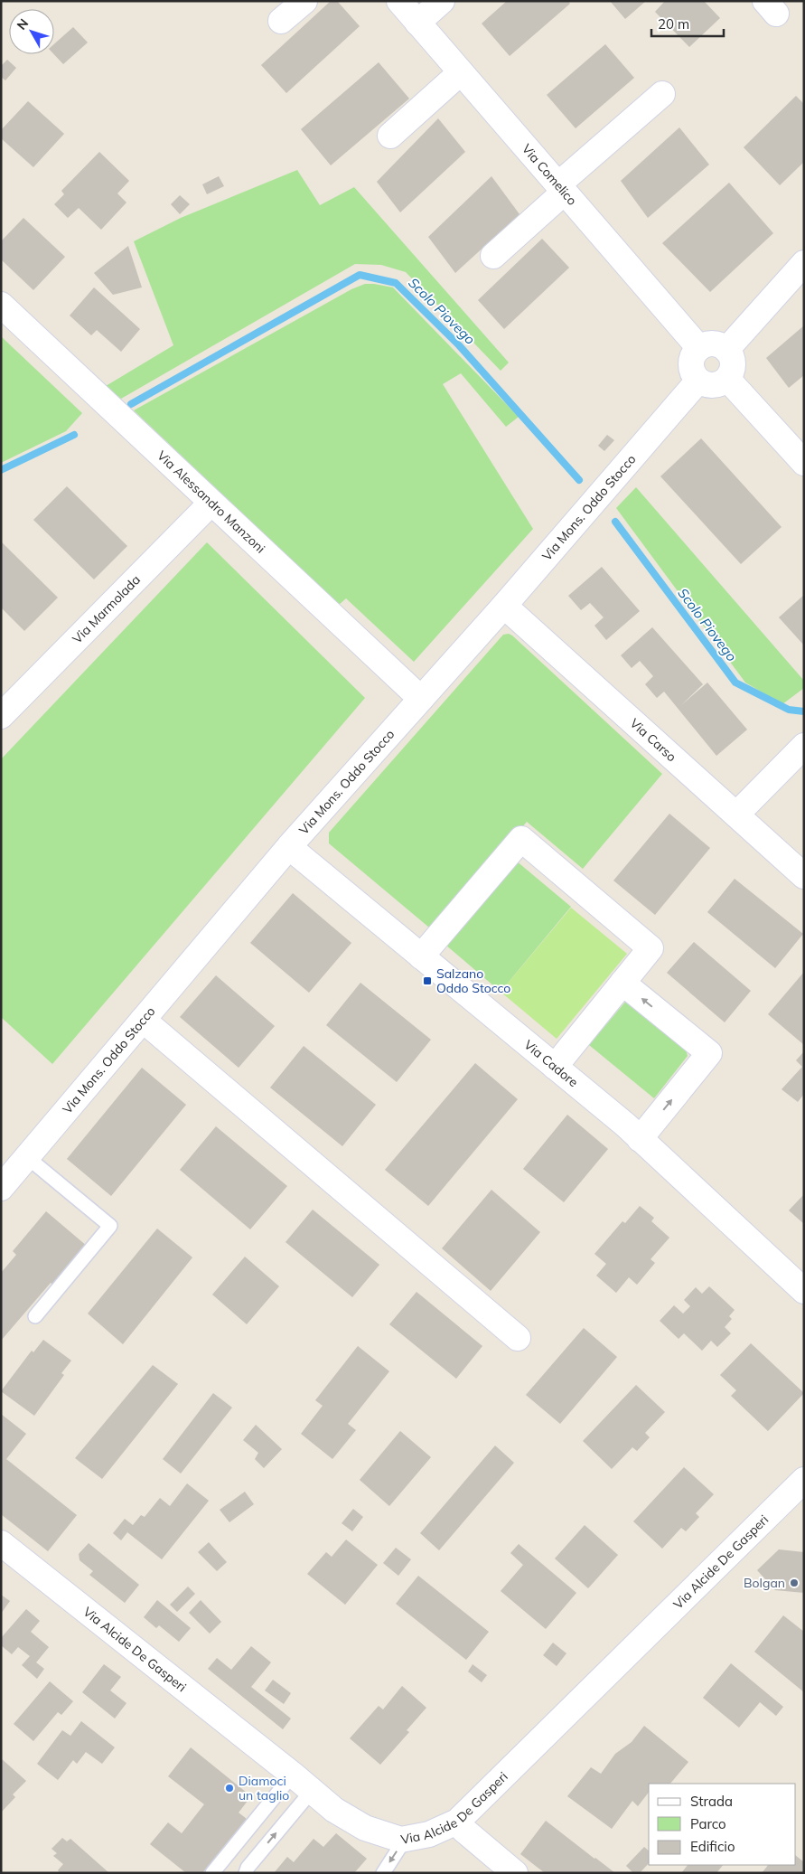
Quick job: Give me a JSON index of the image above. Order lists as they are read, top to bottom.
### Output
{
  "streets": {
    "street": [
      "Via Comelico",
      "Via Alessandro Manzoni",
      "Via Mons. Oddo Stocco",
      "Via Marmolada",
      "Via Carso",
      "Via Cadore",
      "Via Alcide De Gasperi"
    ]
  },
  "crossings": [
    ["Via Comelico", "Via Mons. Oddo Stocco"],
    ["Via Alessandro Manzoni", "Via Mons. Oddo Stocco"],
    ["Via Alessandro Manzoni", "Via Marmolada"],
    ["Via Mons. Oddo Stocco", "Via Carso"],
    ["Via Mons. Oddo Stocco", "Via Cadore"]
  ],
  "water": ["Scolo Piovego"],
  "places": {
    "transit": ["Salzano Oddo Stocco"],
    "other": ["Bolgan", "Diamoci un taglio"]
  },
  "legend": ["Strada", "Parco", "Edificio"],
  "scale_bar": "20 m",
  "north": "top left"
}
